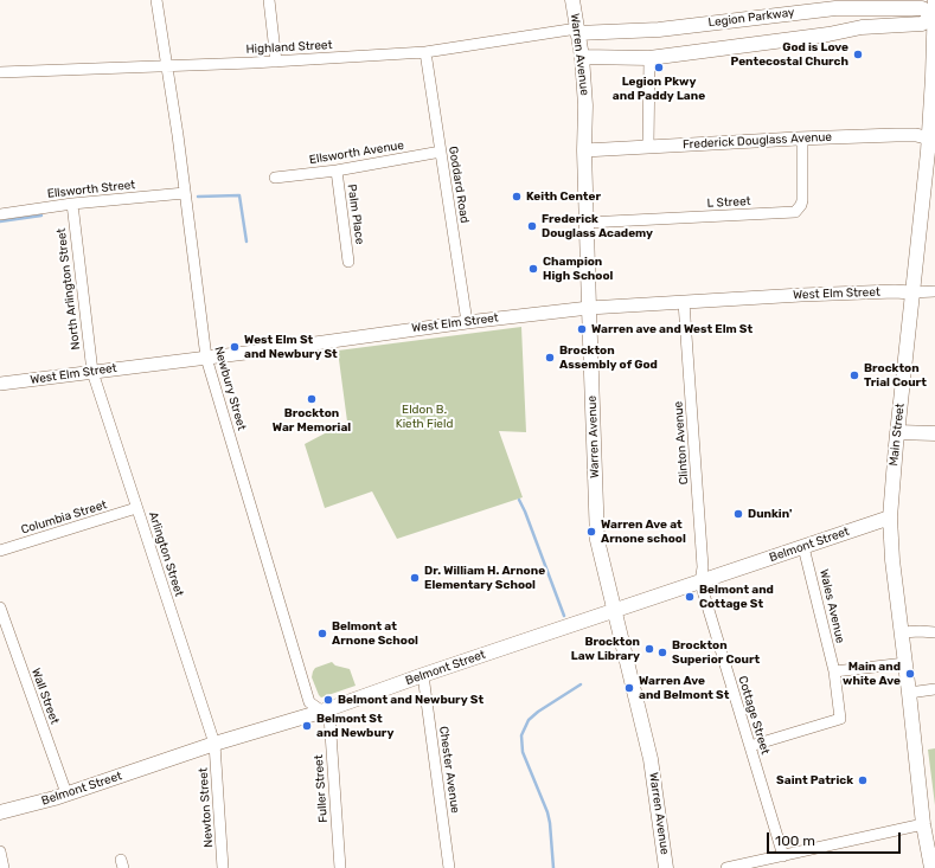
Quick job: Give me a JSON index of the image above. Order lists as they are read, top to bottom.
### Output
{
  "streets": {
    "main road": [
      "Legion Parkway",
      "Warren Avenue",
      "Main Street",
      "Belmont Street"
    ],
    "street": [
      "Highland Street",
      "Frederick Douglass Avenue",
      "Ellsworth Avenue",
      "Goddard Road",
      "Ellsworth Street",
      "L Street",
      "Palm Place",
      "North Arlington Street",
      "West Elm Street",
      "Newbury Street",
      "Clinton Avenue",
      "Columbia Street",
      "Arlington Street",
      "Wales Avenue",
      "Wall Street",
      "Cottage Street",
      "Chester Avenue",
      "Fuller Street",
      "Newton Street"
    ]
  },
  "crossings": [
    ["Legion Parkway", "Highland Street"],
    ["Legion Parkway", "Warren Avenue"],
    ["Legion Parkway", "Main Street"],
    ["Highland Street", "Warren Avenue"],
    ["Highland Street", "Goddard Road"],
    ["Highland Street", "Newbury Street"],
    ["Warren Avenue", "Frederick Douglass Avenue"],
    ["Warren Avenue", "L Street"],
    ["Warren Avenue", "West Elm Street"],
    ["Warren Avenue", "Belmont Street"],
    ["Frederick Douglass Avenue", "L Street"],
    ["Frederick Douglass Avenue", "Main Street"],
    ["Ellsworth Avenue", "Goddard Road"],
    ["Ellsworth Avenue", "Palm Place"],
    ["Goddard Road", "West Elm Street"],
    ["Ellsworth Street", "North Arlington Street"],
    ["Ellsworth Street", "Newbury Street"],
    ["North Arlington Street", "West Elm Street"],
    ["North Arlington Street", "Arlington Street"],
    ["West Elm Street", "Newbury Street"],
    ["West Elm Street", "Main Street"],
    ["West Elm Street", "Clinton Avenue"],
    ["West Elm Street", "Arlington Street"],
    ["Newbury Street", "Belmont Street"],
    ["Newbury Street", "Fuller Street"],
    ["Main Street", "Belmont Street"],
    ["Clinton Avenue", "Belmont Street"],
    ["Clinton Avenue", "Cottage Street"],
    ["Columbia Street", "Arlington Street"],
    ["Belmont Street", "Arlington Street"],
    ["Belmont Street", "Wales Avenue"],
    ["Belmont Street", "Wall Street"],
    ["Belmont Street", "Cottage Street"],
    ["Belmont Street", "Chester Avenue"],
    ["Belmont Street", "Fuller Street"],
    ["Belmont Street", "Newton Street"],
    ["Arlington Street", "Newton Street"],
    ["Wales Avenue", "Cottage Street"]
  ],
  "parks": ["Eldon B. Kieth Field"],
  "places": [
    "God is Love Pentecostal Church",
    "Legion Pkwy and Paddy Lane",
    "Keith Center",
    "Frederick Douglass Academy",
    "Champion High School",
    "Warren ave and West Elm St",
    "West Elm St and Newbury St",
    "Brockton Assembly of God",
    "Brockton Trial Court",
    "Brockton War Memorial",
    "Dunkin'",
    "Warren Ave at Arnone school",
    "Dr. William H. Arnone Elementary School",
    "Belmont and Cottage St",
    "Belmont at Arnone School",
    "Brockton Law Library",
    "Brockton Superior Court",
    "Main and white Ave",
    "Warren Ave and Belmont St",
    "Belmont and Newbury St",
    "Belmont St and Newbury",
    "Saint Patrick"
  ],
  "scale_bar": "100 m"
}
